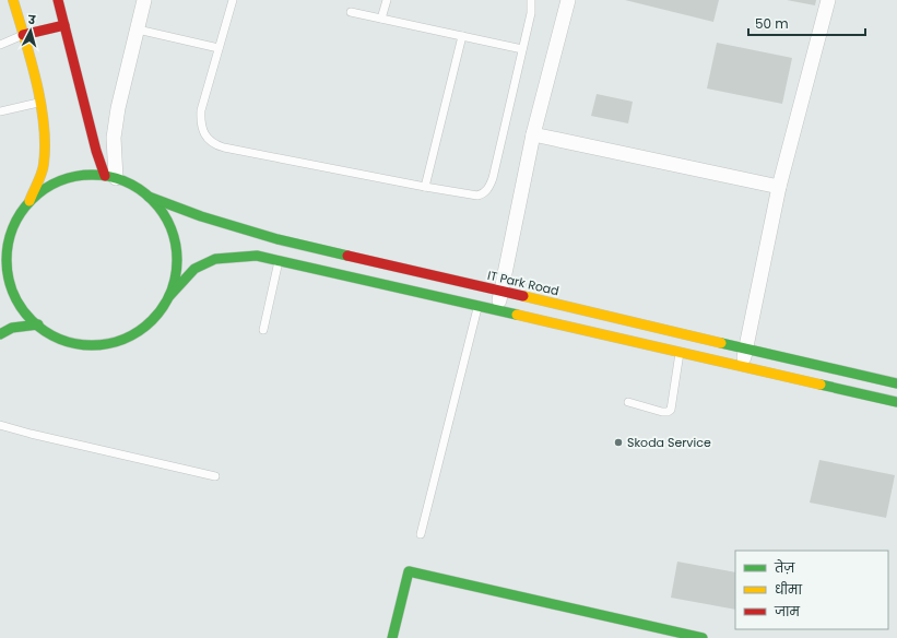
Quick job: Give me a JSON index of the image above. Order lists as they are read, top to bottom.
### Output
{
  "streets": {
    "street": ["IT Park Road"]
  },
  "places": ["Skoda Service"],
  "legend": ["तेज़", "धीमा", "जाम"],
  "scale_bar": "50 m",
  "north": "top"
}
